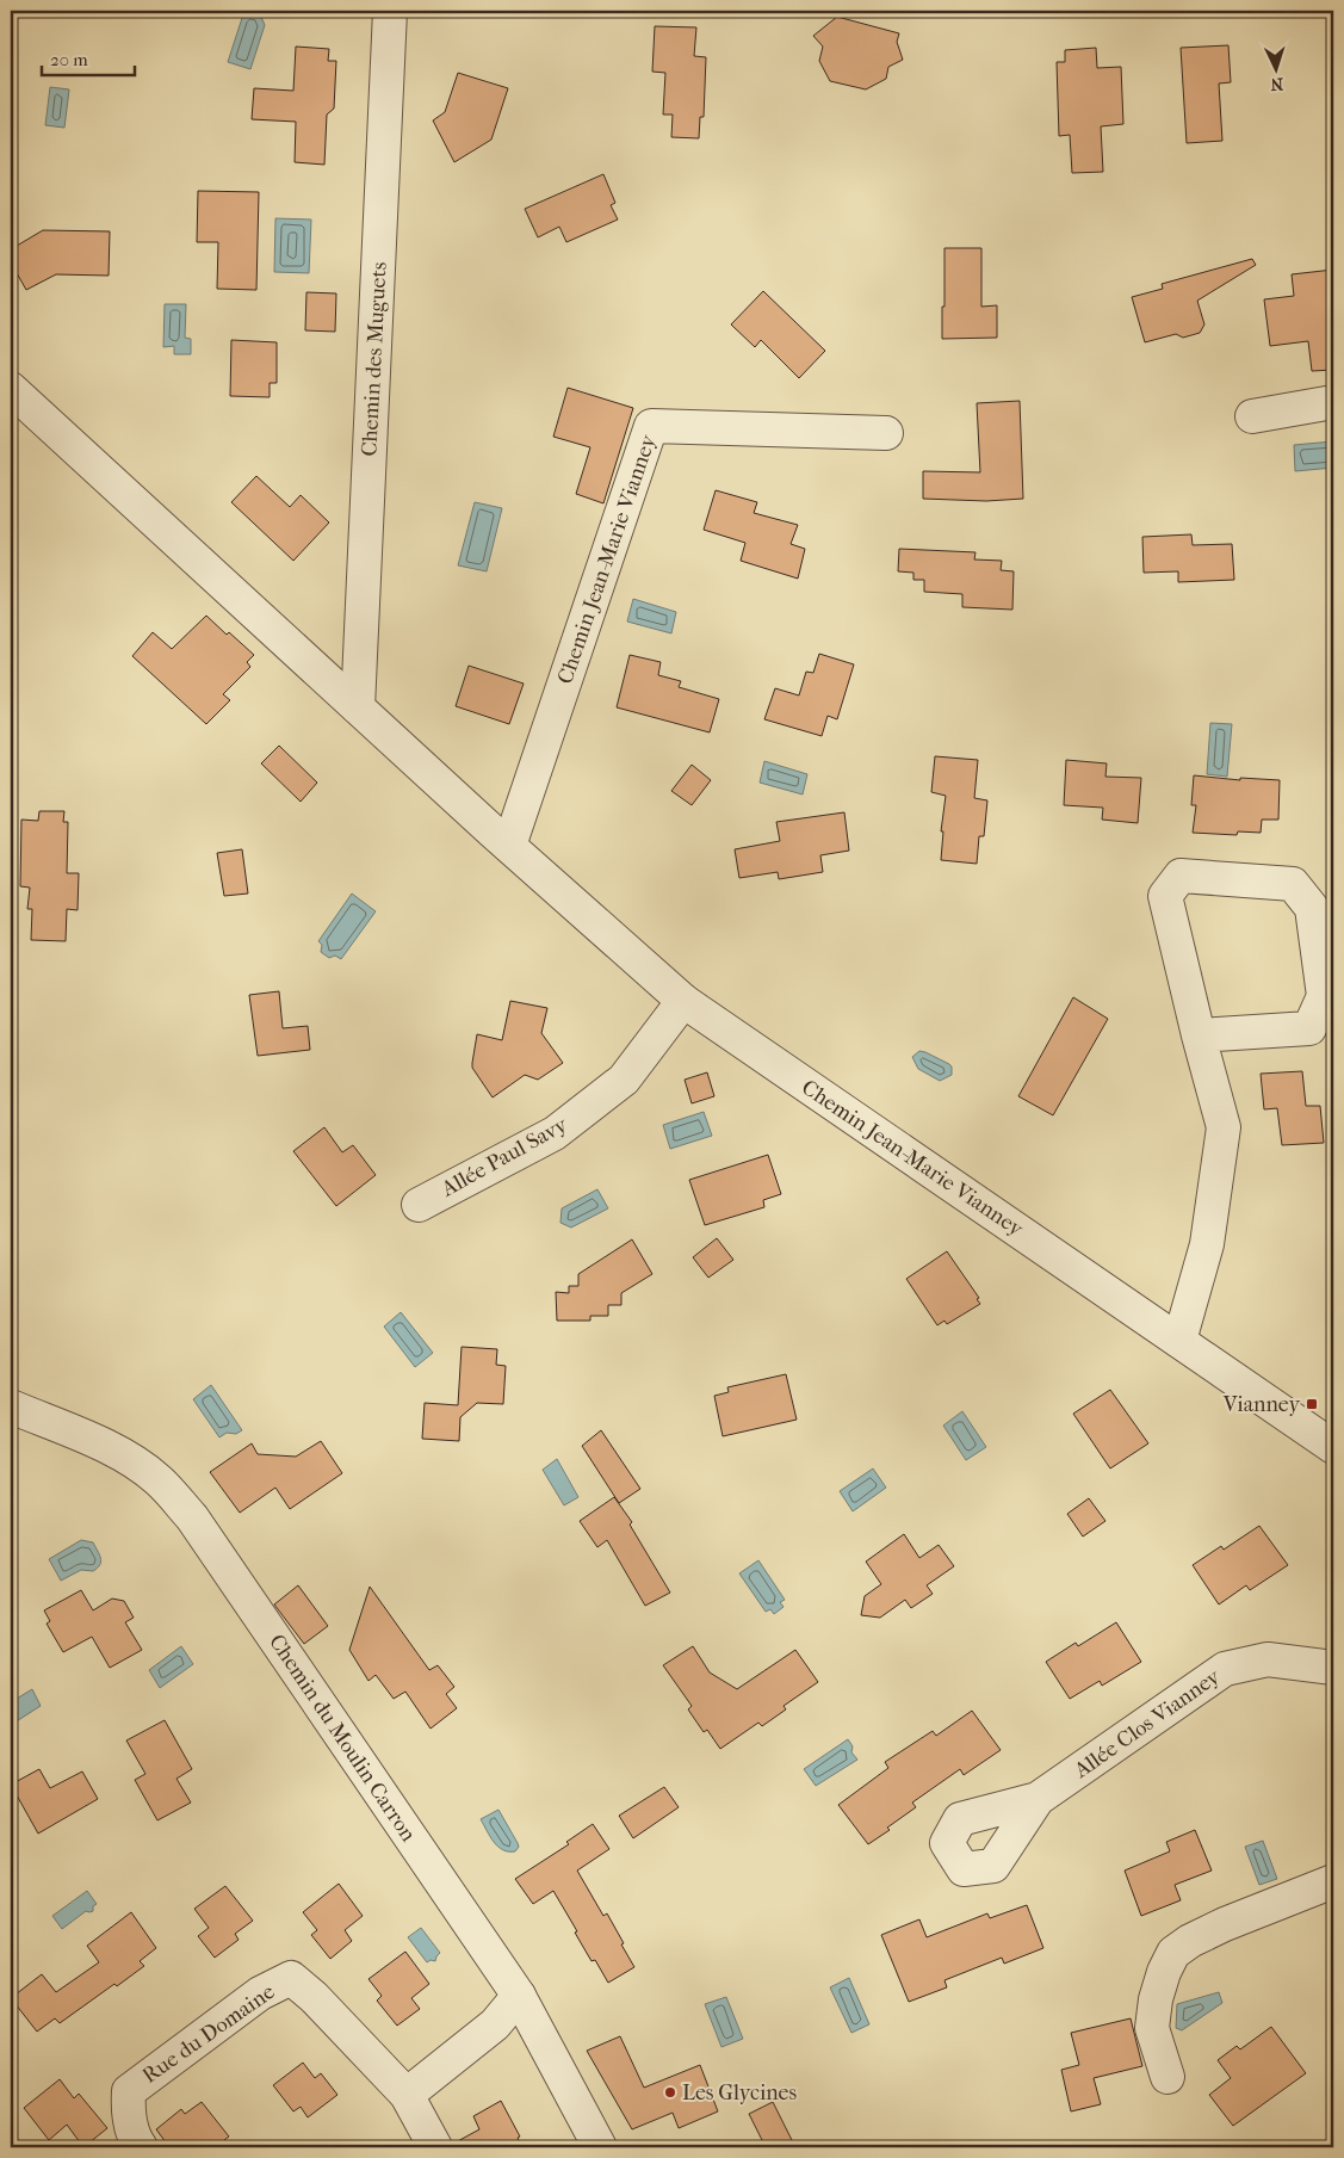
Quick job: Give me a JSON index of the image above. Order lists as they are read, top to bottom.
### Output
{
  "streets": {
    "street": [
      "Chemin des Muguets",
      "Chemin Jean-Marie Vianney",
      "Allée Paul Savy",
      "Allée Clos Vianney",
      "Chemin du Moulin Carron",
      "Rue du Domaine"
    ]
  },
  "crossings": [
    ["Chemin des Muguets", "Chemin Jean-Marie Vianney"],
    ["Chemin Jean-Marie Vianney", "Allée Paul Savy"]
  ],
  "places": {
    "transit": ["Vianney"],
    "other": ["Les Glycines"]
  },
  "scale_bar": "20 m",
  "north": "bottom"
}
